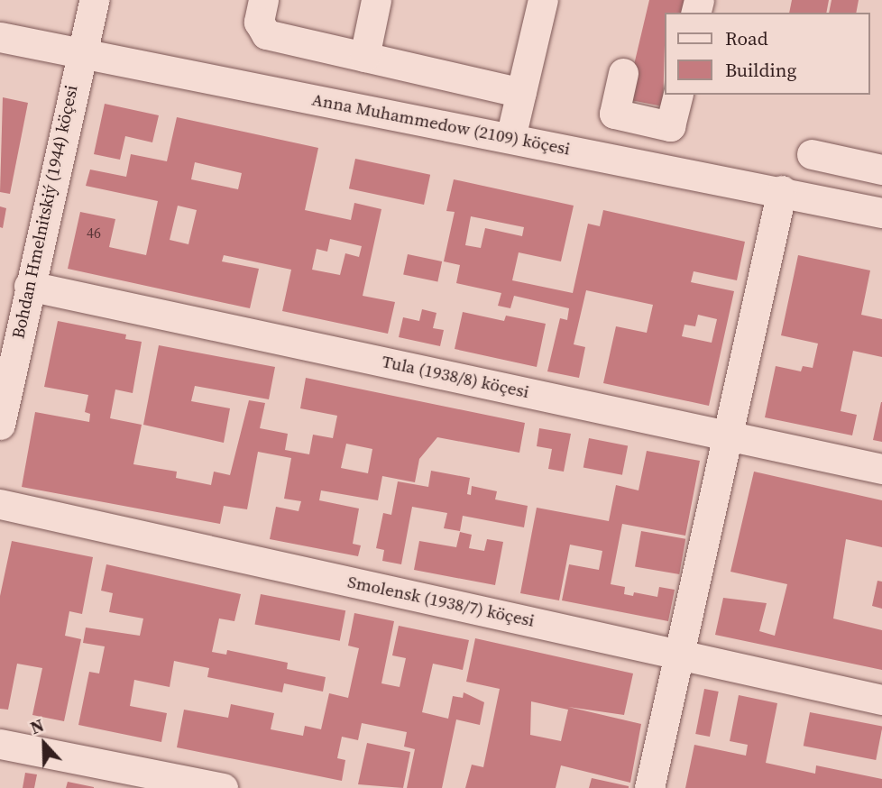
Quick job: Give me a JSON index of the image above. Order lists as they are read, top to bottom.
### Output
{
  "streets": {
    "street": [
      "Anna Muhammedow (2109) köçesi",
      "Bohdan Hmelnitskiý (1944) köçesi",
      "Tula (1938/8) köçesi",
      "Smolensk (1938/7) köçesi"
    ]
  },
  "crossings": [
    ["Anna Muhammedow (2109) köçesi", "Bohdan Hmelnitskiý (1944) köçesi"],
    ["Bohdan Hmelnitskiý (1944) köçesi", "Tula (1938/8) köçesi"]
  ],
  "house_numbers": ["46"],
  "legend": ["Road", "Building"],
  "north": "top"
}
